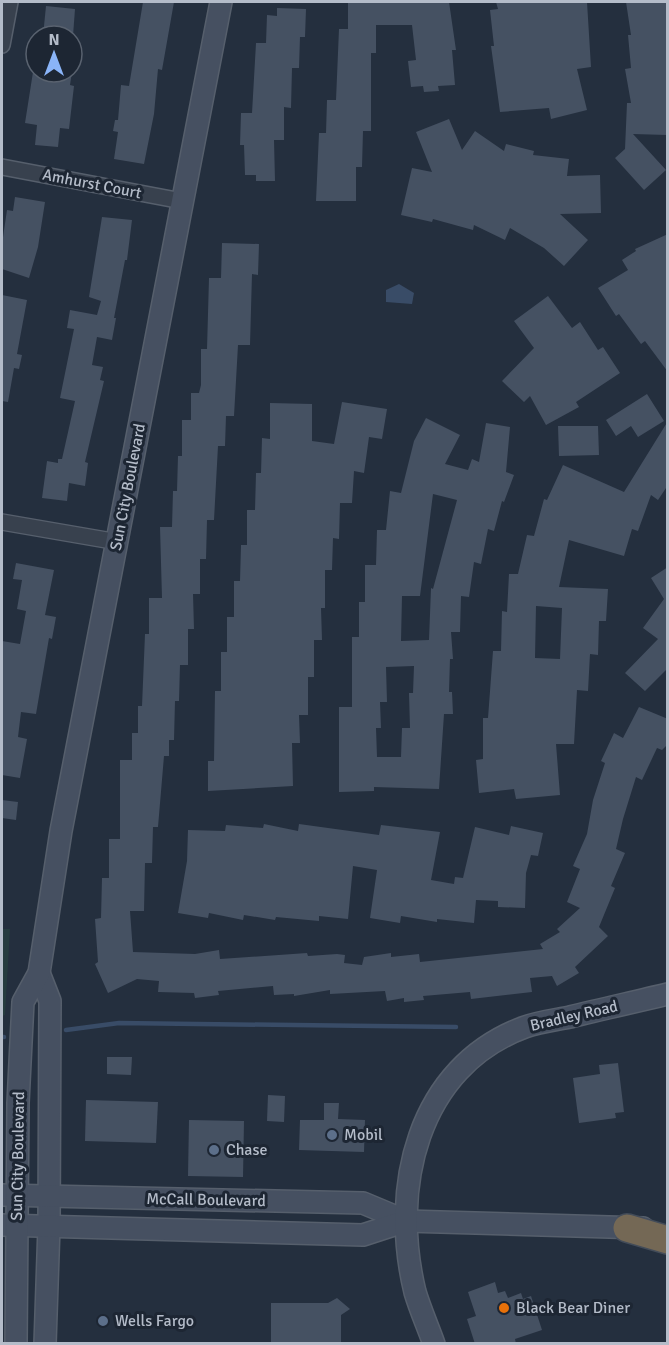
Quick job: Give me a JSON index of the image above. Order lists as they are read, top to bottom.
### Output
{
  "streets": {
    "street": [
      "Amhurst Court",
      "Sun City Boulevard",
      "Bradley Road",
      "McCall Boulevard"
    ]
  },
  "crossings": [
    ["Amhurst Court", "Sun City Boulevard"],
    ["Sun City Boulevard", "McCall Boulevard"],
    ["Bradley Road", "McCall Boulevard"]
  ],
  "places": [
    "Mobil",
    "Chase",
    "Black Bear Diner",
    "Wells Fargo"
  ],
  "north": "top"
}
